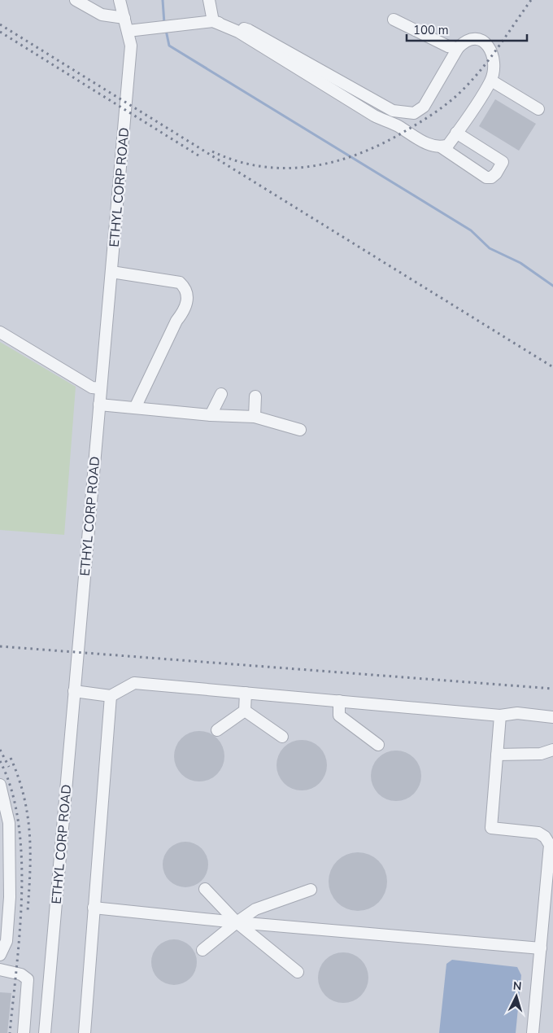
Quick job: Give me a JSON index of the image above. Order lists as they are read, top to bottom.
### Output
{
  "streets": {
    "lane": ["ETHYL CORP ROAD"]
  },
  "scale_bar": "100 m",
  "north": "top"
}
